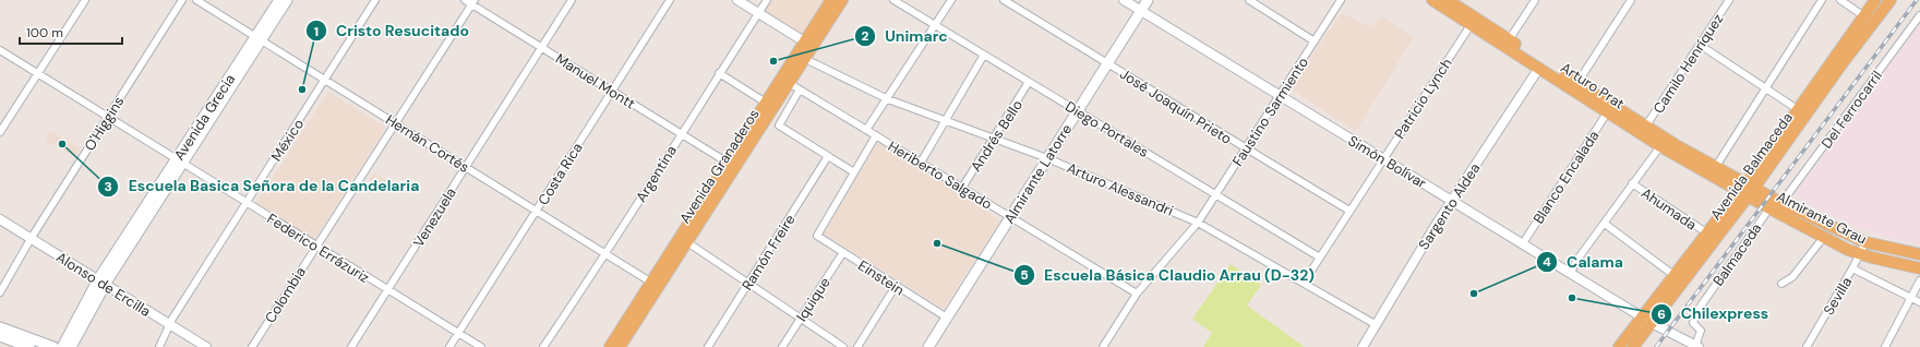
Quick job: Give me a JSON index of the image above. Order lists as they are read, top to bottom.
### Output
{
  "streets": {
    "main road": [
      "Arturo Prat",
      "Avenida Grecia",
      "Avenida Granaderos",
      "Avenida Balmaceda",
      "Almirante Latorre",
      "Almirante Grau"
    ],
    "street": [
      "Camilo Henríquez",
      "Manuel Montt",
      "Patricio Lynch",
      "José Joaquín Prieto",
      "Del Ferrocarril",
      "Faustino Sarmiento",
      "O'Higgins",
      "Diego Portales",
      "Andrés Bello",
      "México",
      "Hernán Cortés",
      "Simón Bolívar",
      "Costa Rica",
      "Argentina",
      "Heriberto Salgado",
      "Blanco Encalada",
      "Arturo Alessandri",
      "Sargento Aldea",
      "Ahumada",
      "Venezuela",
      "Federico Errázuriz",
      "Ramón Freire",
      "Balmaceda",
      "Einstein",
      "Alonso de Ercilla",
      "Colombia",
      "Sevilla",
      "Iquique"
    ]
  },
  "crossings": [
    ["Camilo Henríquez", "Arturo Prat"],
    ["Manuel Montt", "Avenida Granaderos"],
    ["Manuel Montt", "Costa Rica"],
    ["Manuel Montt", "Argentina"],
    ["Manuel Montt", "Venezuela"],
    ["Manuel Montt", "Colombia"],
    ["Arturo Prat", "Patricio Lynch"],
    ["Arturo Prat", "Avenida Balmaceda"],
    ["Arturo Prat", "Blanco Encalada"],
    ["Arturo Prat", "Sargento Aldea"],
    ["Arturo Prat", "Almirante Grau"],
    ["Patricio Lynch", "José Joaquín Prieto"],
    ["Patricio Lynch", "Diego Portales"],
    ["Patricio Lynch", "Simón Bolívar"],
    ["Patricio Lynch", "Arturo Alessandri"],
    ["José Joaquín Prieto", "Faustino Sarmiento"],
    ["José Joaquín Prieto", "Almirante Latorre"],
    ["Del Ferrocarril", "Almirante Grau"],
    ["Faustino Sarmiento", "Diego Portales"],
    ["Faustino Sarmiento", "Simón Bolívar"],
    ["Faustino Sarmiento", "Heriberto Salgado"],
    ["Faustino Sarmiento", "Arturo Alessandri"],
    ["Avenida Grecia", "Hernán Cortés"],
    ["Avenida Grecia", "Federico Errázuriz"],
    ["Avenida Grecia", "Alonso de Ercilla"],
    ["O'Higgins", "Federico Errázuriz"],
    ["O'Higgins", "Alonso de Ercilla"],
    ["Diego Portales", "Andrés Bello"],
    ["Diego Portales", "Almirante Latorre"],
    ["Andrés Bello", "Heriberto Salgado"],
    ["Andrés Bello", "Arturo Alessandri"],
    ["México", "Hernán Cortés"],
    ["México", "Federico Errázuriz"],
    ["México", "Alonso de Ercilla"],
    ["Hernán Cortés", "Avenida Granaderos"],
    ["Hernán Cortés", "Costa Rica"],
    ["Hernán Cortés", "Argentina"],
    ["Hernán Cortés", "Venezuela"],
    ["Hernán Cortés", "Colombia"],
    ["Simón Bolívar", "Avenida Balmaceda"],
    ["Simón Bolívar", "Almirante Latorre"],
    ["Simón Bolívar", "Blanco Encalada"],
    ["Simón Bolívar", "Sargento Aldea"],
    ["Simón Bolívar", "Balmaceda"],
    ["Avenida Granaderos", "Heriberto Salgado"],
    ["Avenida Granaderos", "Arturo Alessandri"],
    ["Avenida Balmaceda", "Ahumada"],
    ["Avenida Balmaceda", "Almirante Grau"],
    ["Costa Rica", "Federico Errázuriz"],
    ["Almirante Latorre", "Heriberto Salgado"],
    ["Almirante Latorre", "Arturo Alessandri"],
    ["Almirante Latorre", "Einstein"],
    ["Arturo Alessandri", "Sargento Aldea"],
    ["Venezuela", "Federico Errázuriz"],
    ["Almirante Grau", "Balmaceda"],
    ["Almirante Grau", "Sevilla"],
    ["Federico Errázuriz", "Colombia"],
    ["Einstein", "Iquique"]
  ],
  "places": [
    "Unimarc",
    "Cristo Resucitado",
    "Escuela Basica Señora de la Candelaria",
    "Escuela Básica Claudio Arrau (D-32)",
    "Calama",
    "Chilexpress"
  ],
  "scale_bar": "100 m"
}
